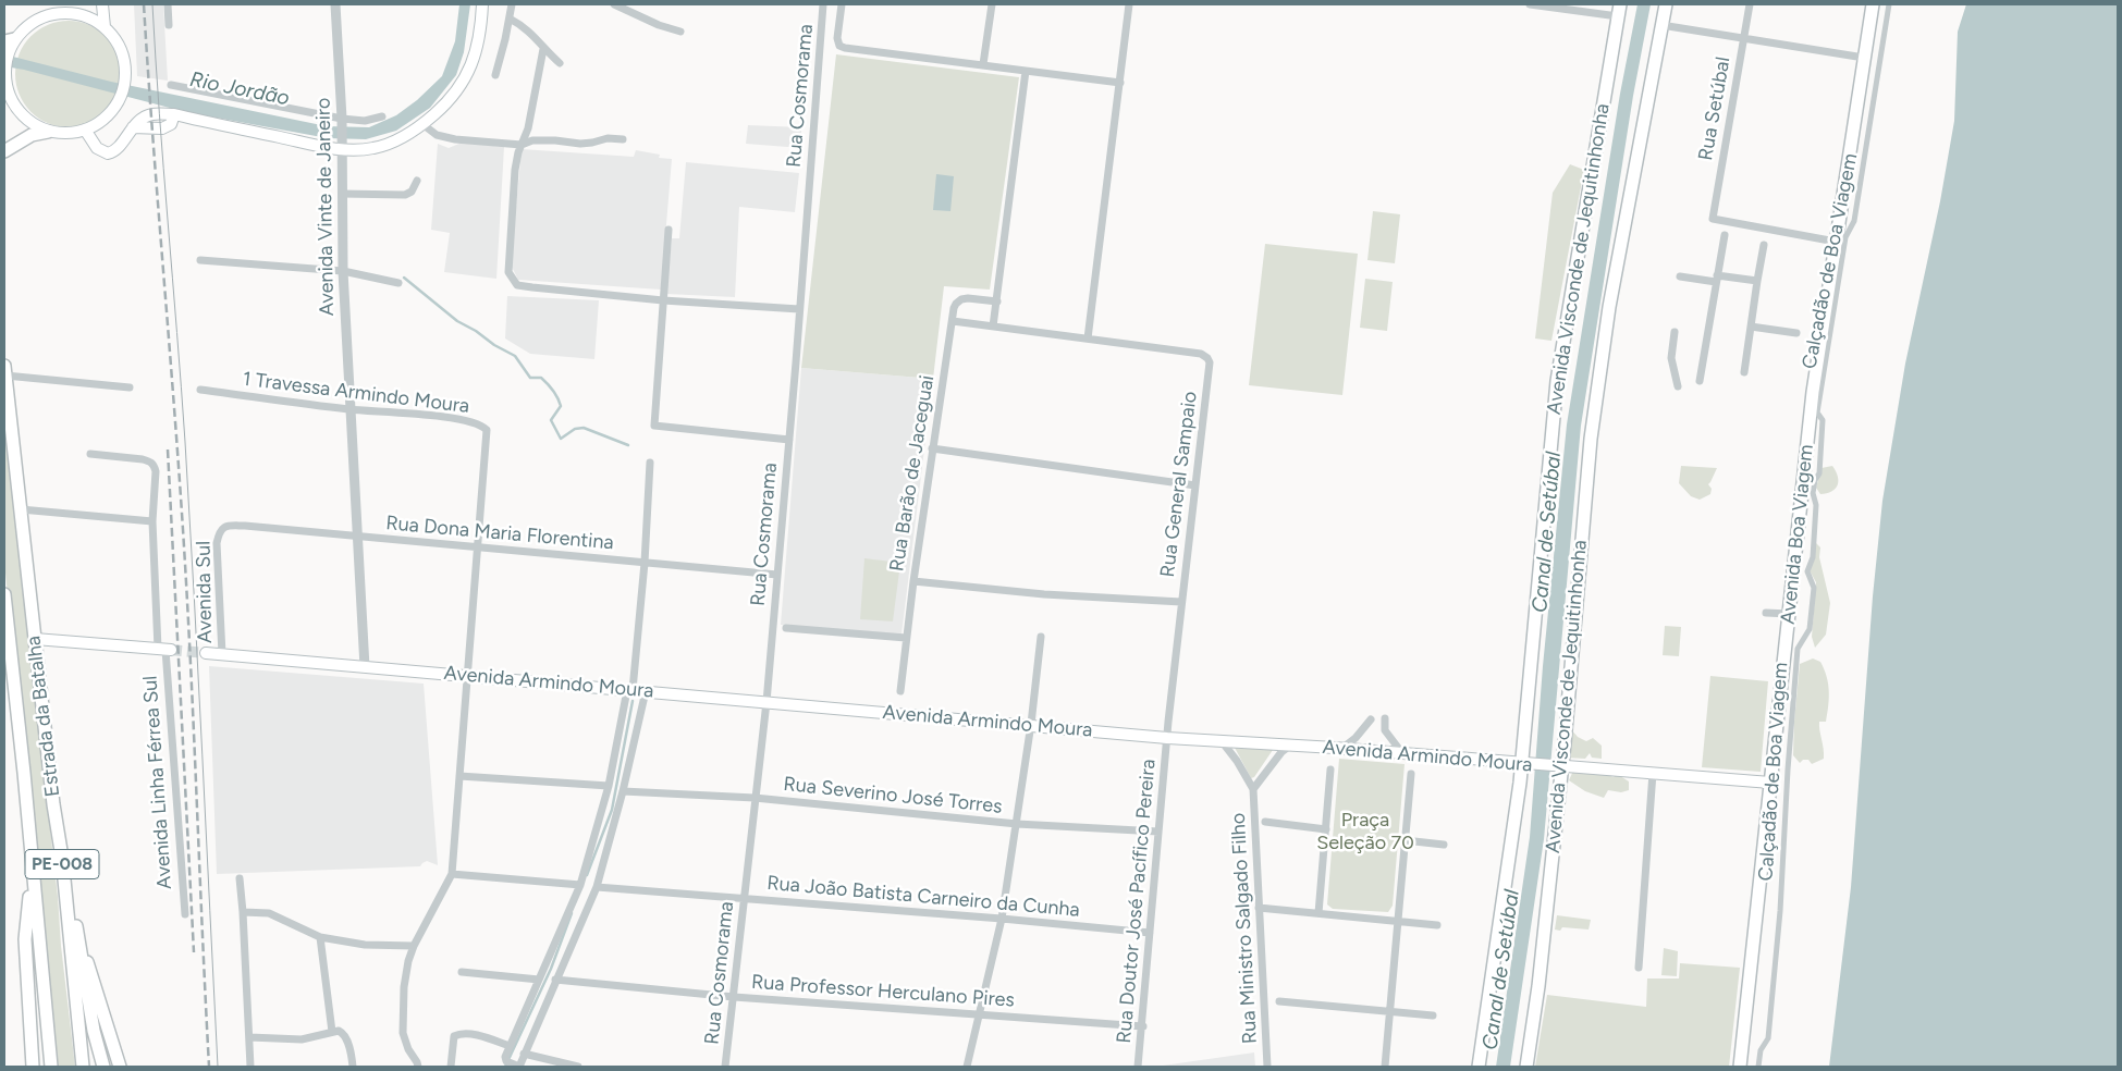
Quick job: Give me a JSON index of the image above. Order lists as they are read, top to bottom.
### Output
{
  "streets": {
    "main road": [
      "Avenida Visconde de Jequitinhonha",
      "Avenida Boa Viagem",
      "Avenida Armindo Moura",
      "Estrada da Batalha",
      "PE-008"
    ],
    "street": [
      "Rua Cosmorama",
      "Rua Setúbal",
      "Avenida Vinte de Janeiro",
      "Calçadão de Boa Viagem",
      "1 Travessa Armindo Moura",
      "Rua Barão de Jaceguai",
      "Rua General Sampaio",
      "Rua Dona Maria Florentina",
      "Avenida Sul",
      "Avenida Linha Férrea Sul",
      "Rua Severino José Torres",
      "Rua João Batista Carneiro da Cunha",
      "Rua Doutor José Pacífico Pereira",
      "Rua Ministro Salgado Filho",
      "Rua Professor Herculano Pires"
    ]
  },
  "crossings": [
    ["Rua Cosmorama", "Rua Dona Maria Florentina"],
    ["Rua Cosmorama", "Avenida Armindo Moura"],
    ["Rua Cosmorama", "Rua Severino José Torres"],
    ["Rua Cosmorama", "Rua João Batista Carneiro da Cunha"],
    ["Rua Cosmorama", "Rua Professor Herculano Pires"],
    ["Rua Setúbal", "Avenida Boa Viagem"],
    ["Avenida Vinte de Janeiro", "1 Travessa Armindo Moura"],
    ["Avenida Vinte de Janeiro", "Rua Dona Maria Florentina"],
    ["Avenida Vinte de Janeiro", "Avenida Armindo Moura"],
    ["Avenida Visconde de Jequitinhonha", "Avenida Armindo Moura"],
    ["1 Travessa Armindo Moura", "Rua Dona Maria Florentina"],
    ["1 Travessa Armindo Moura", "Avenida Armindo Moura"],
    ["Rua Barão de Jaceguai", "Rua General Sampaio"],
    ["Rua General Sampaio", "Avenida Armindo Moura"],
    ["Rua General Sampaio", "Rua Doutor José Pacífico Pereira"],
    ["Rua Dona Maria Florentina", "Avenida Sul"],
    ["Avenida Boa Viagem", "Avenida Armindo Moura"],
    ["Avenida Sul", "Avenida Armindo Moura"],
    ["Avenida Armindo Moura", "Rua Doutor José Pacífico Pereira"],
    ["Avenida Armindo Moura", "Rua Ministro Salgado Filho"],
    ["Rua Severino José Torres", "Rua Doutor José Pacífico Pereira"],
    ["Rua João Batista Carneiro da Cunha", "Rua Doutor José Pacífico Pereira"],
    ["Rua Doutor José Pacífico Pereira", "Rua Professor Herculano Pires"]
  ],
  "water": ["Rio Jordão", "Canal de Setúbal"],
  "parks": ["Praça Seleção 70"]
}
